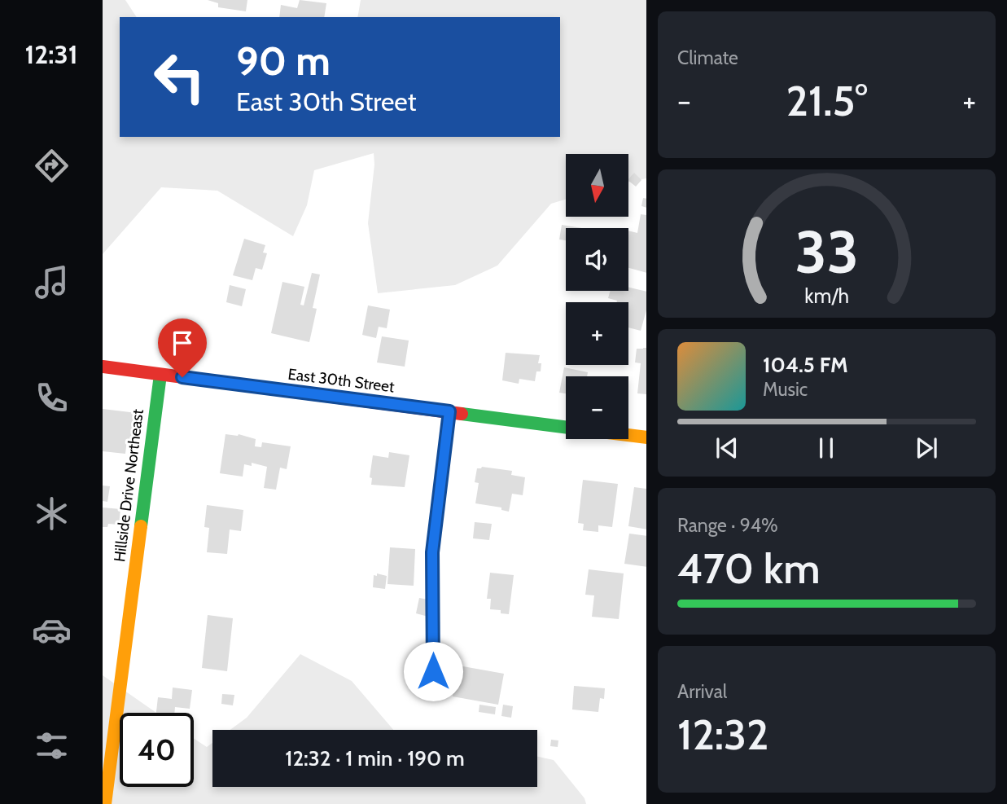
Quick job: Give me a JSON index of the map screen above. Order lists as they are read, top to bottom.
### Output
{
  "streets": {
    "street": ["East 30th Street", "Hillside Drive Northeast"]
  },
  "crossings": [
    ["East 30th Street", "Hillside Drive Northeast"]
  ],
  "north": "bottom",
  "page": {
    "tabs": "12:31",
    "tile": [
      "Climate",
      ["Range · 94%", "470 km"],
      ["Arrival", "12:32"]
    ],
    "turn": ["90 m", "East 30th Street"],
    "heat": ["−", "21.5°", "+"],
    "map_buttons": ["+", "−"],
    "song": ["104.5 FM", "Music"],
    "limit": "40",
    "trip": "12:32 · 1 min · 190 m",
    "gauge": ["33", "km/h"]
  }
}
